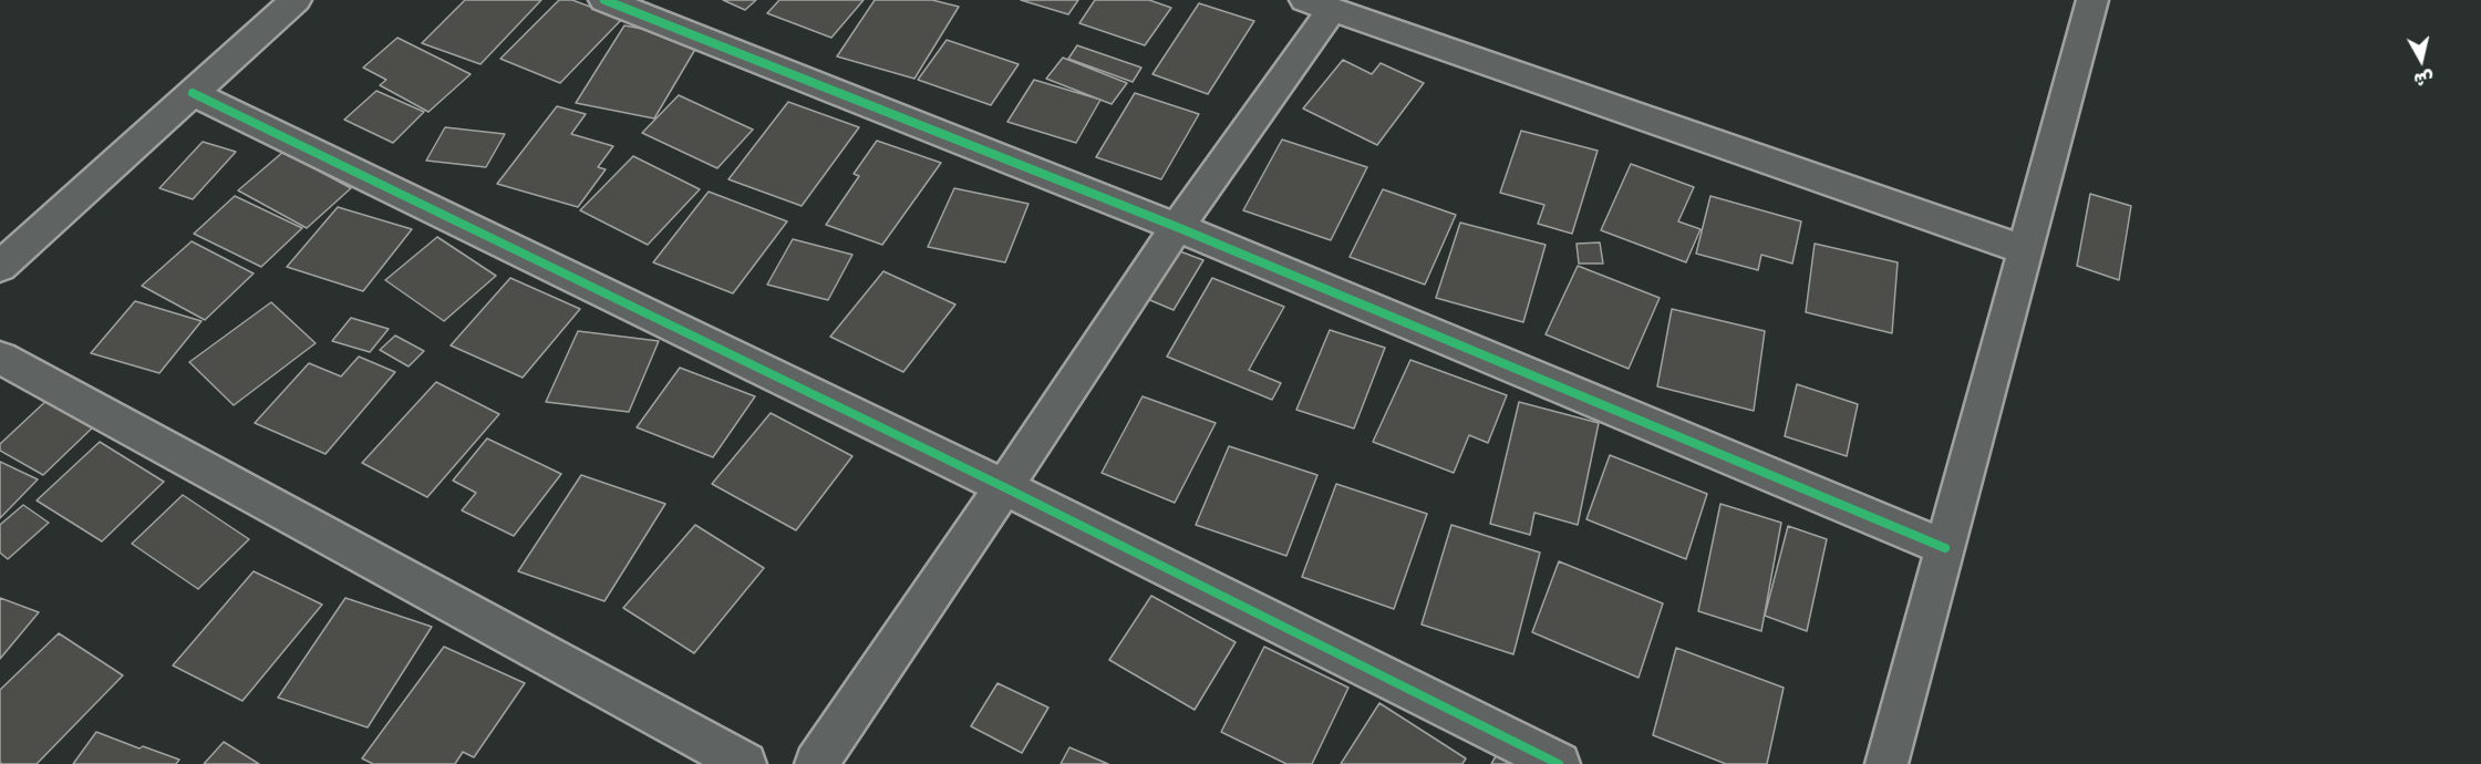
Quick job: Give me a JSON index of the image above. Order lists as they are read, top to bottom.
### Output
{
  "north": "bottom"
}
